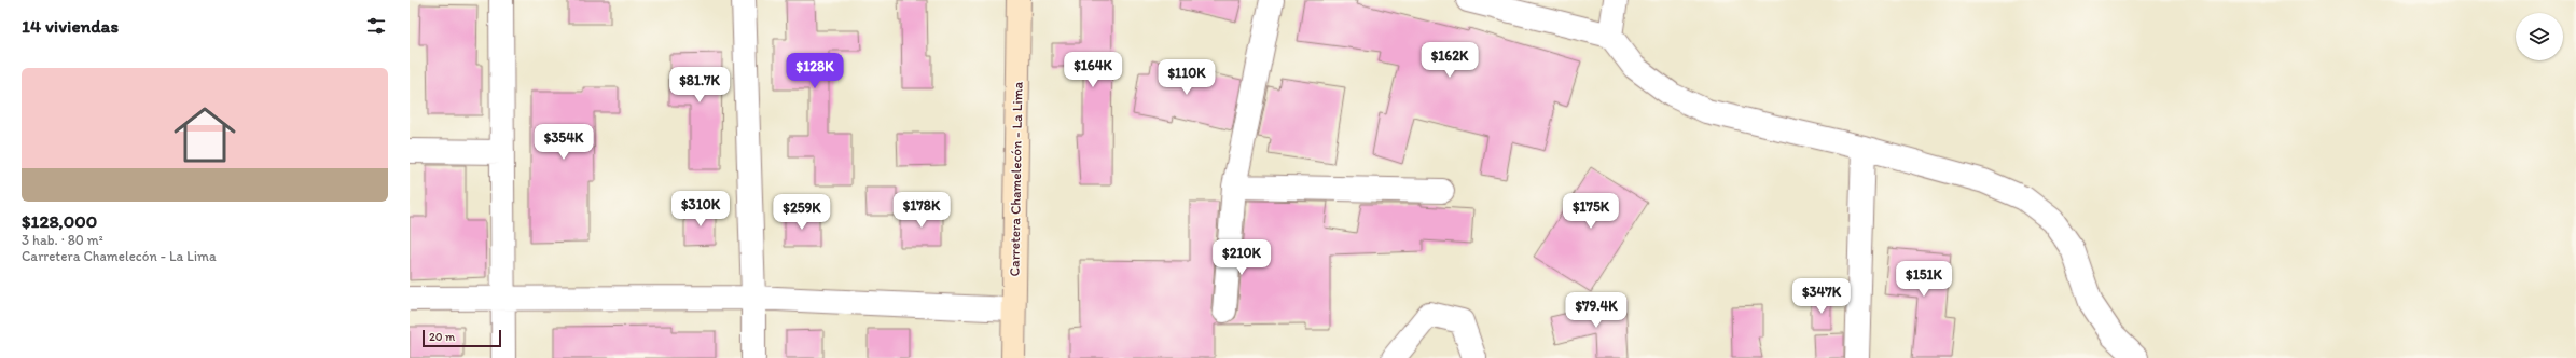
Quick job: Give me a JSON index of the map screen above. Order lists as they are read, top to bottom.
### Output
{
  "streets": {
    "street": ["Carretera Chamelecón - La Lima"]
  },
  "scale_bar": "20 m",
  "page": {
    "heading": "14 viviendas",
    "price": [
      "$162K",
      "$164K",
      "$128K",
      "$110K",
      "$81.7K",
      "$354K",
      "$310K",
      "$178K",
      "$175K",
      "$259K",
      "$210K",
      "$151K",
      "$347K",
      "$79.4K"
    ],
    "list": [
      {
        "name": "$128,000",
        "note": "3 hab. · 80 m² · Carretera Chamelecón - La Lima"
      }
    ],
    "scale": "20 m"
  }
}
